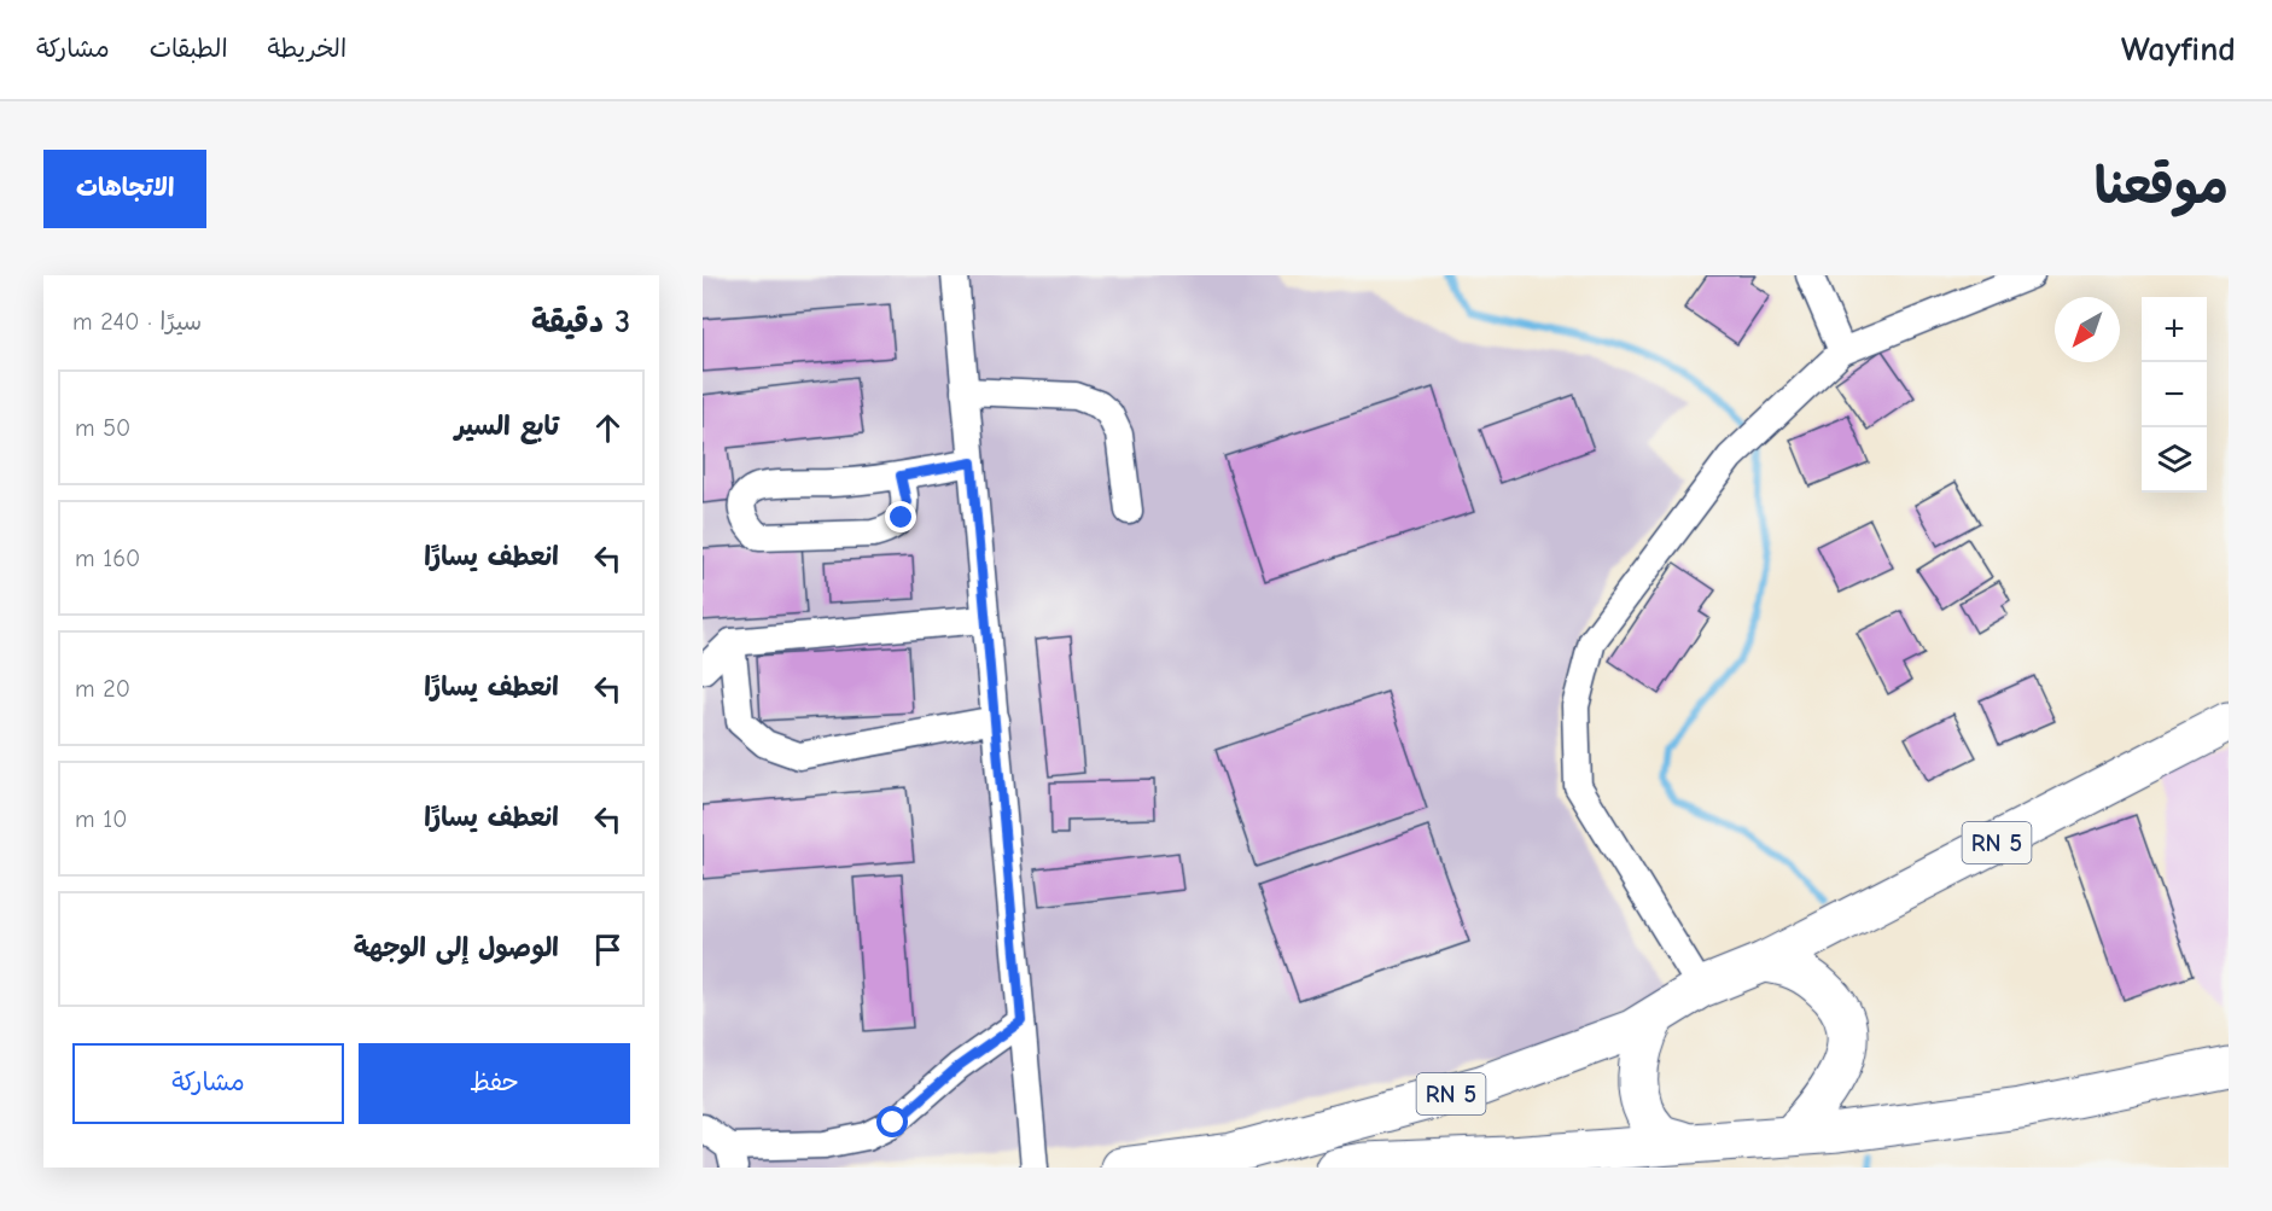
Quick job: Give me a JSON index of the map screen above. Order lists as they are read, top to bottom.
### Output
{
  "streets": {
    "highway": ["RN 5"]
  },
  "north": "bottom left",
  "page": {
    "header": "Wayfind",
    "nav": ["الخريطة", "الطبقات", "مشاركة"],
    "title": "موقعنا",
    "buttons": [
      "الاتجاهات",
      ["حفظ", "مشاركة"]
    ],
    "heading": ["3 دقيقة", "سيرًا · 240 m"],
    "map_buttons": ["+", "−"],
    "list": [
      ["تابع السير", "50 m"],
      ["انعطف يسارًا", "160 m"],
      ["انعطف يسارًا", "20 m"],
      ["انعطف يسارًا", "10 m"],
      "الوصول إلى الوجهة"
    ]
  }
}
